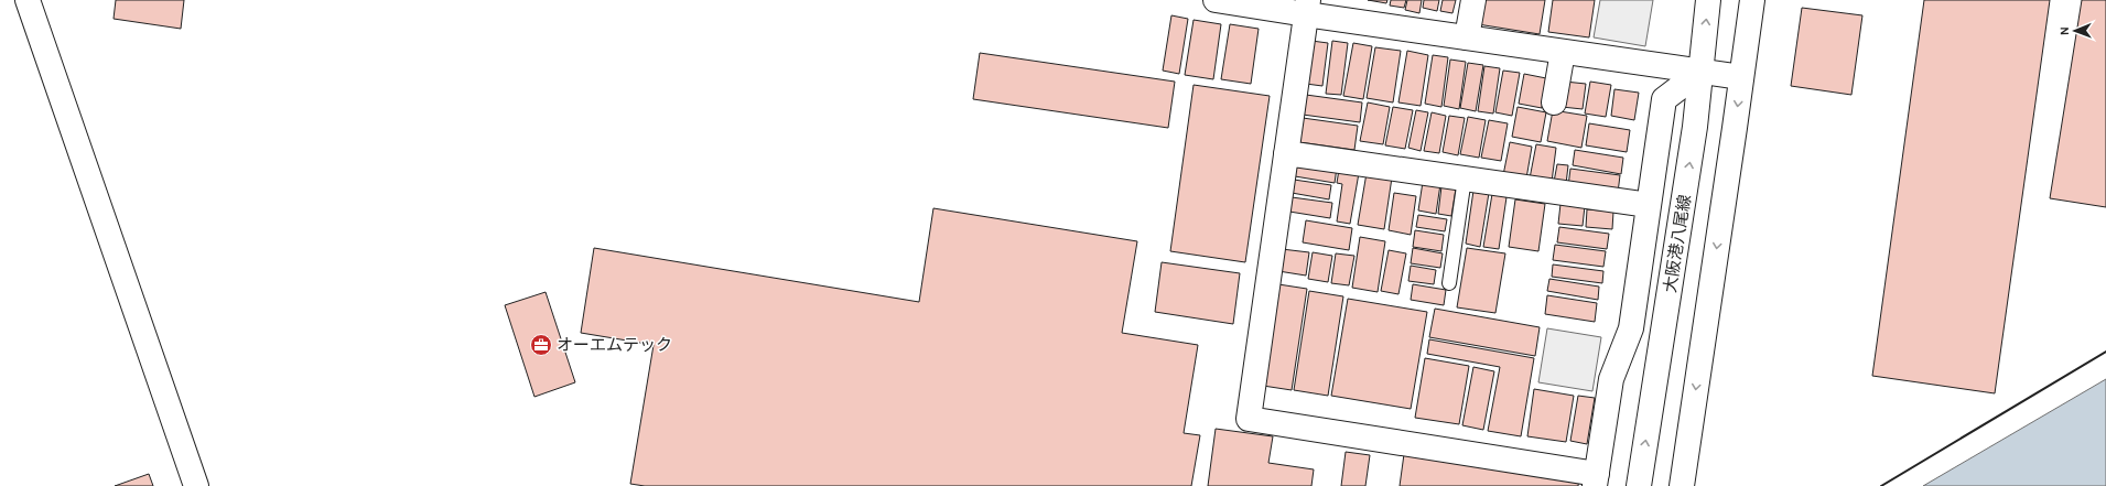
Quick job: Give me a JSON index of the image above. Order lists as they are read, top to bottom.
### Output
{
  "streets": {
    "street": ["大阪港八尾線"]
  },
  "places": {
    "office": ["オーエムテック"]
  },
  "north": "left"
}
